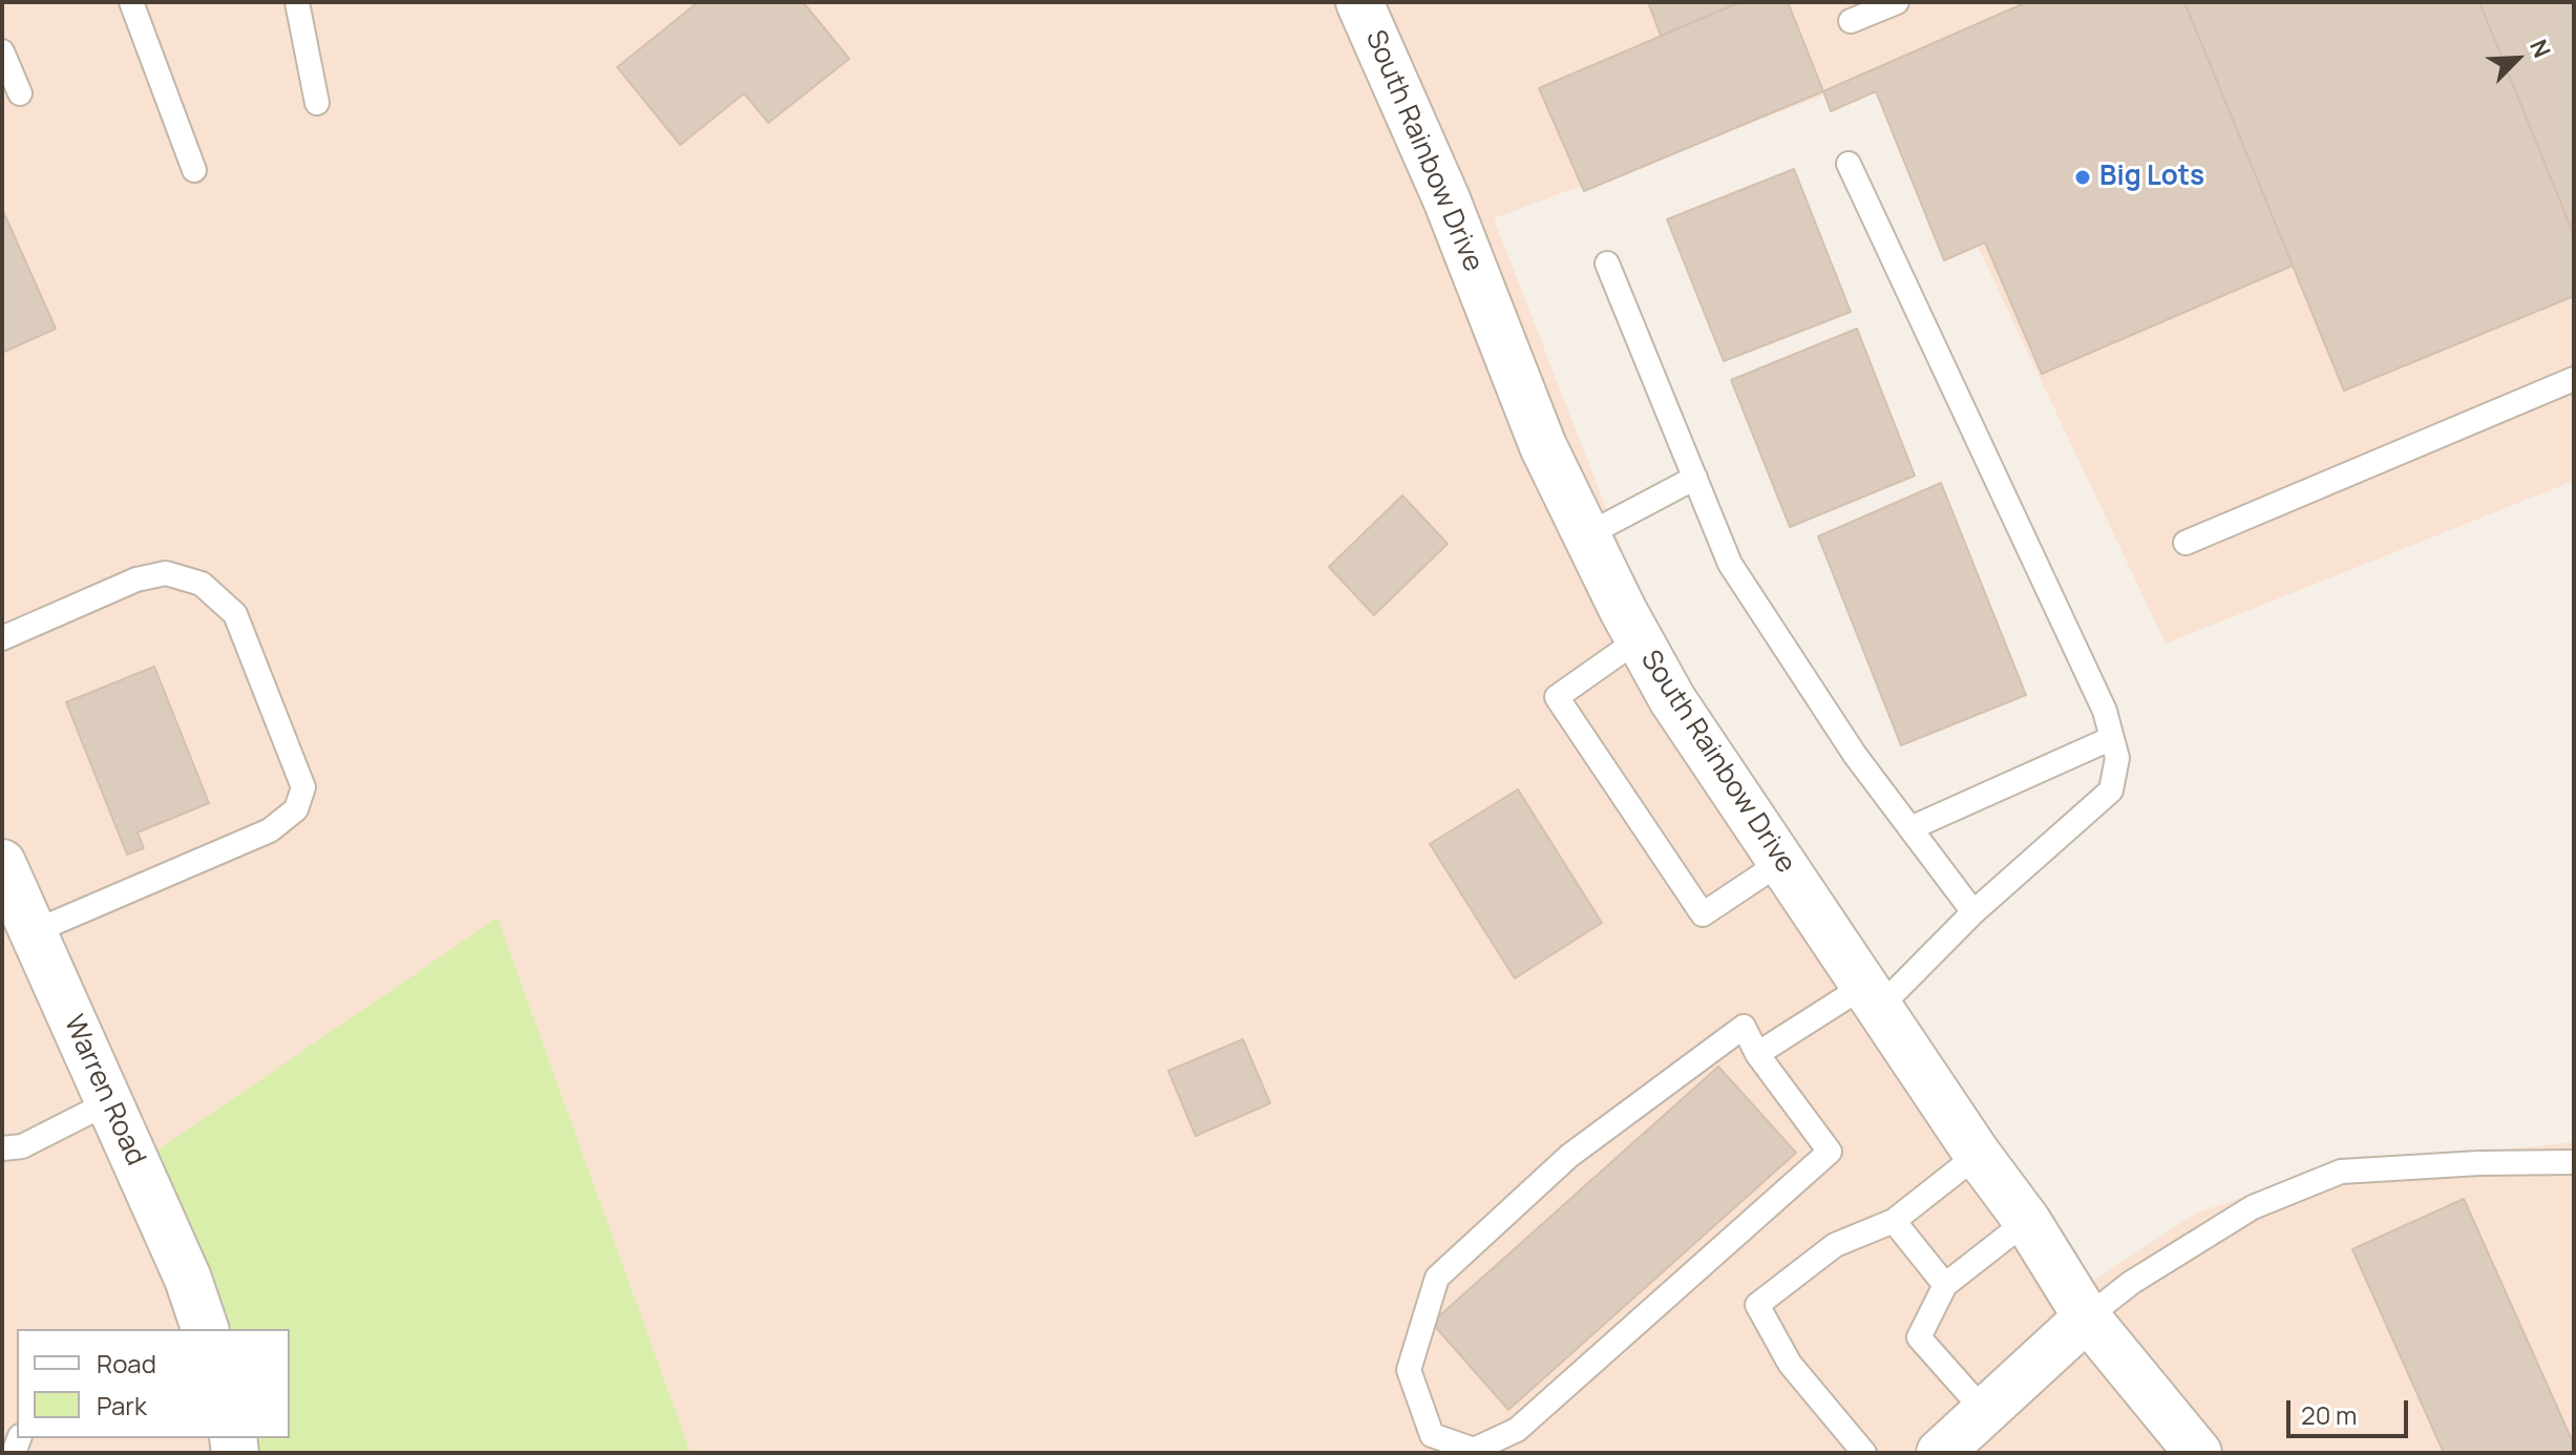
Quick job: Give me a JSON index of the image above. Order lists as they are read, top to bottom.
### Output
{
  "streets": {
    "street": ["South Rainbow Drive", "Warren Road"]
  },
  "places": ["Big Lots"],
  "legend": ["Road", "Park"],
  "scale_bar": "20 m",
  "north": "top right"
}
